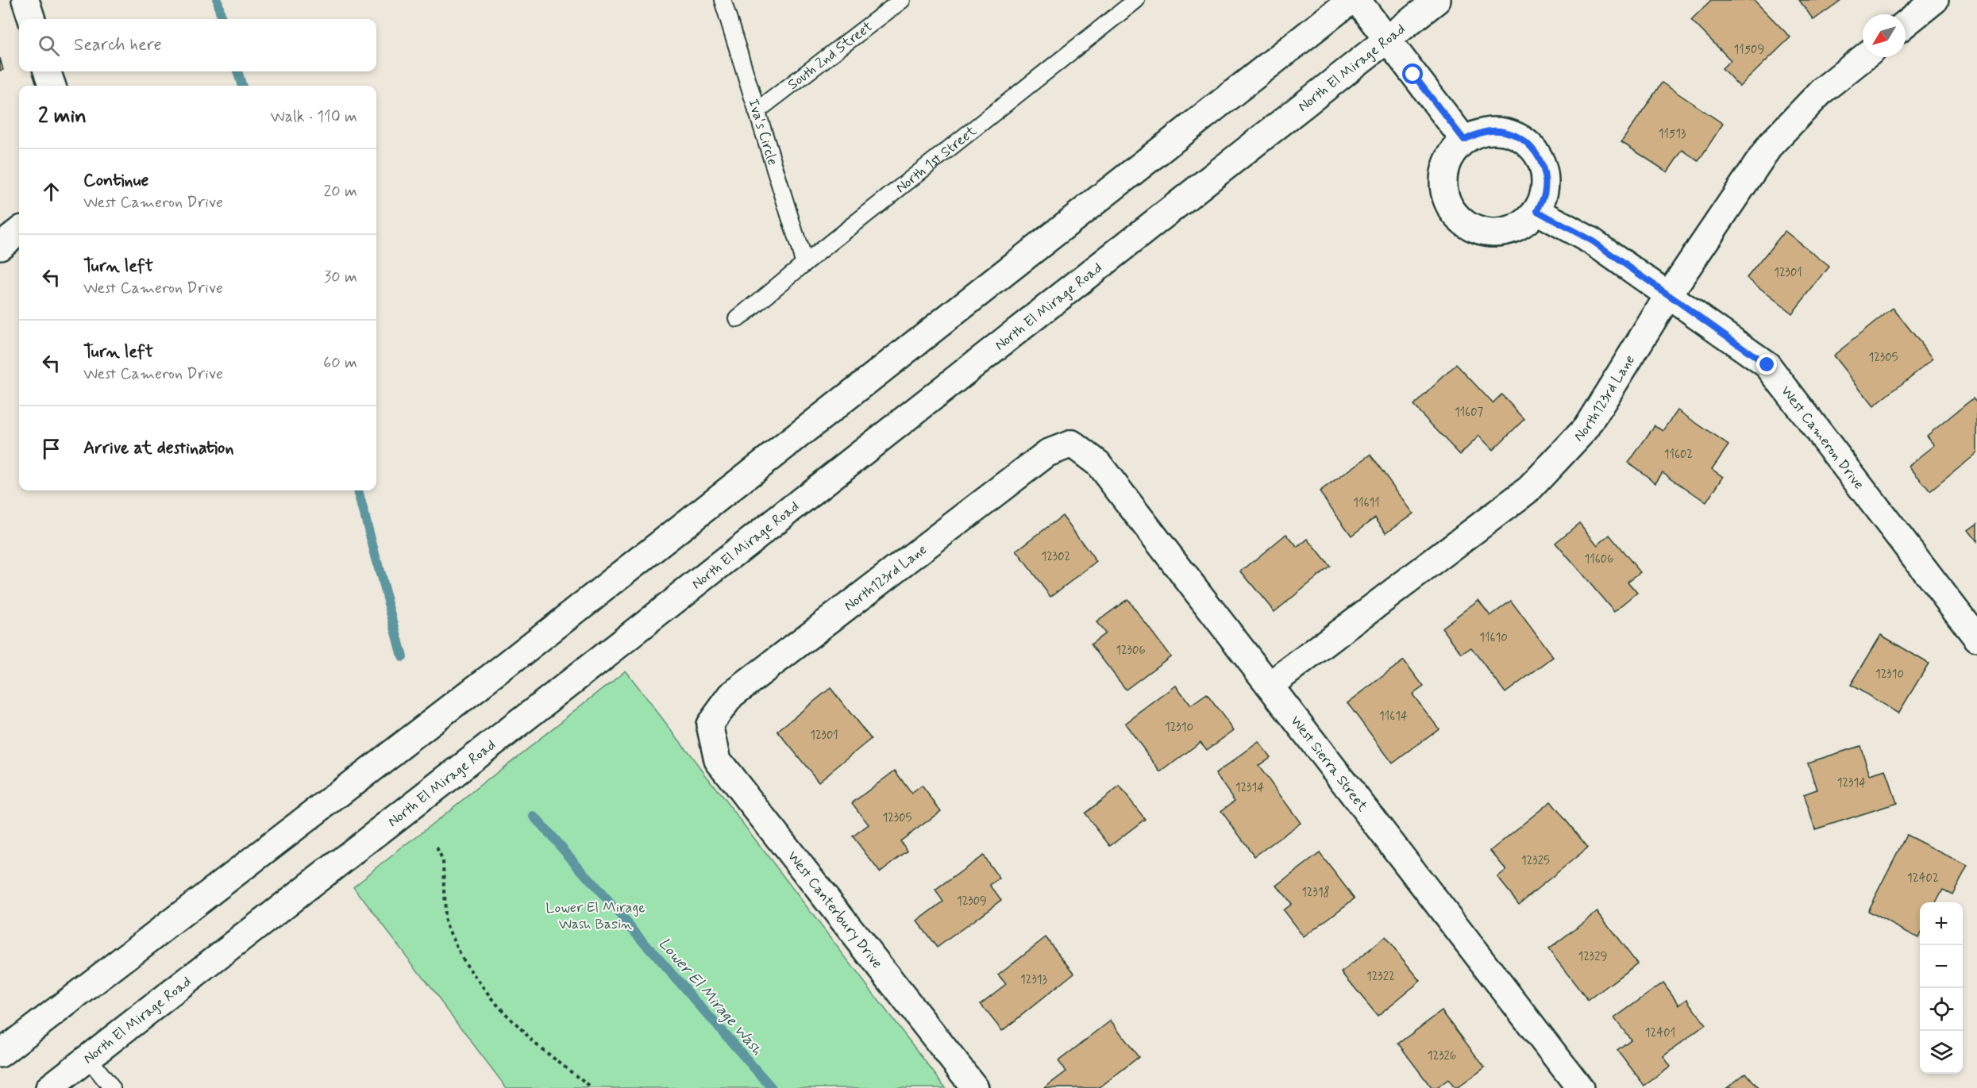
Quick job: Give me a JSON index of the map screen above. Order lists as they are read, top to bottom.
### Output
{
  "streets": {
    "street": [
      "North El Mirage Road",
      "North123rd Lane",
      "West Cameron Drive",
      "West Sierra Street",
      "West Canterbury Drive"
    ],
    "lane": ["South 2nd Street", "Iva's Circle", "North 1st Street"]
  },
  "crossings": [
    ["South 2nd Street", "Iva's Circle"],
    ["Iva's Circle", "North 1st Street"],
    ["North123rd Lane", "West Cameron Drive"],
    ["North123rd Lane", "West Sierra Street"],
    ["North123rd Lane", "West Canterbury Drive"]
  ],
  "water": ["Lower El Mirage Wash"],
  "parks": ["Lower El Mirage Wash Basin"],
  "house_numbers": [
    "11509",
    "11513",
    "12301",
    "12305",
    "11607",
    "11602",
    "11611",
    "12302",
    "11606",
    "11610",
    "12306",
    "12310",
    "11614",
    "12310",
    "12301",
    "12314",
    "12314",
    "12305",
    "12325",
    "12402",
    "12318",
    "12309",
    "12329",
    "12322",
    "12313",
    "12401",
    "12326"
  ],
  "north": "bottom left",
  "page": {
    "search": "Search here",
    "heading": ["2 min", "Walk · 110 m"],
    "list": [
      ["Continue", "West Cameron Drive", "20 m"],
      ["Turn left", "West Cameron Drive", "30 m"],
      ["Turn left", "West Cameron Drive", "60 m"],
      "Arrive at destination"
    ],
    "map_buttons": ["+", "−"]
  }
}
